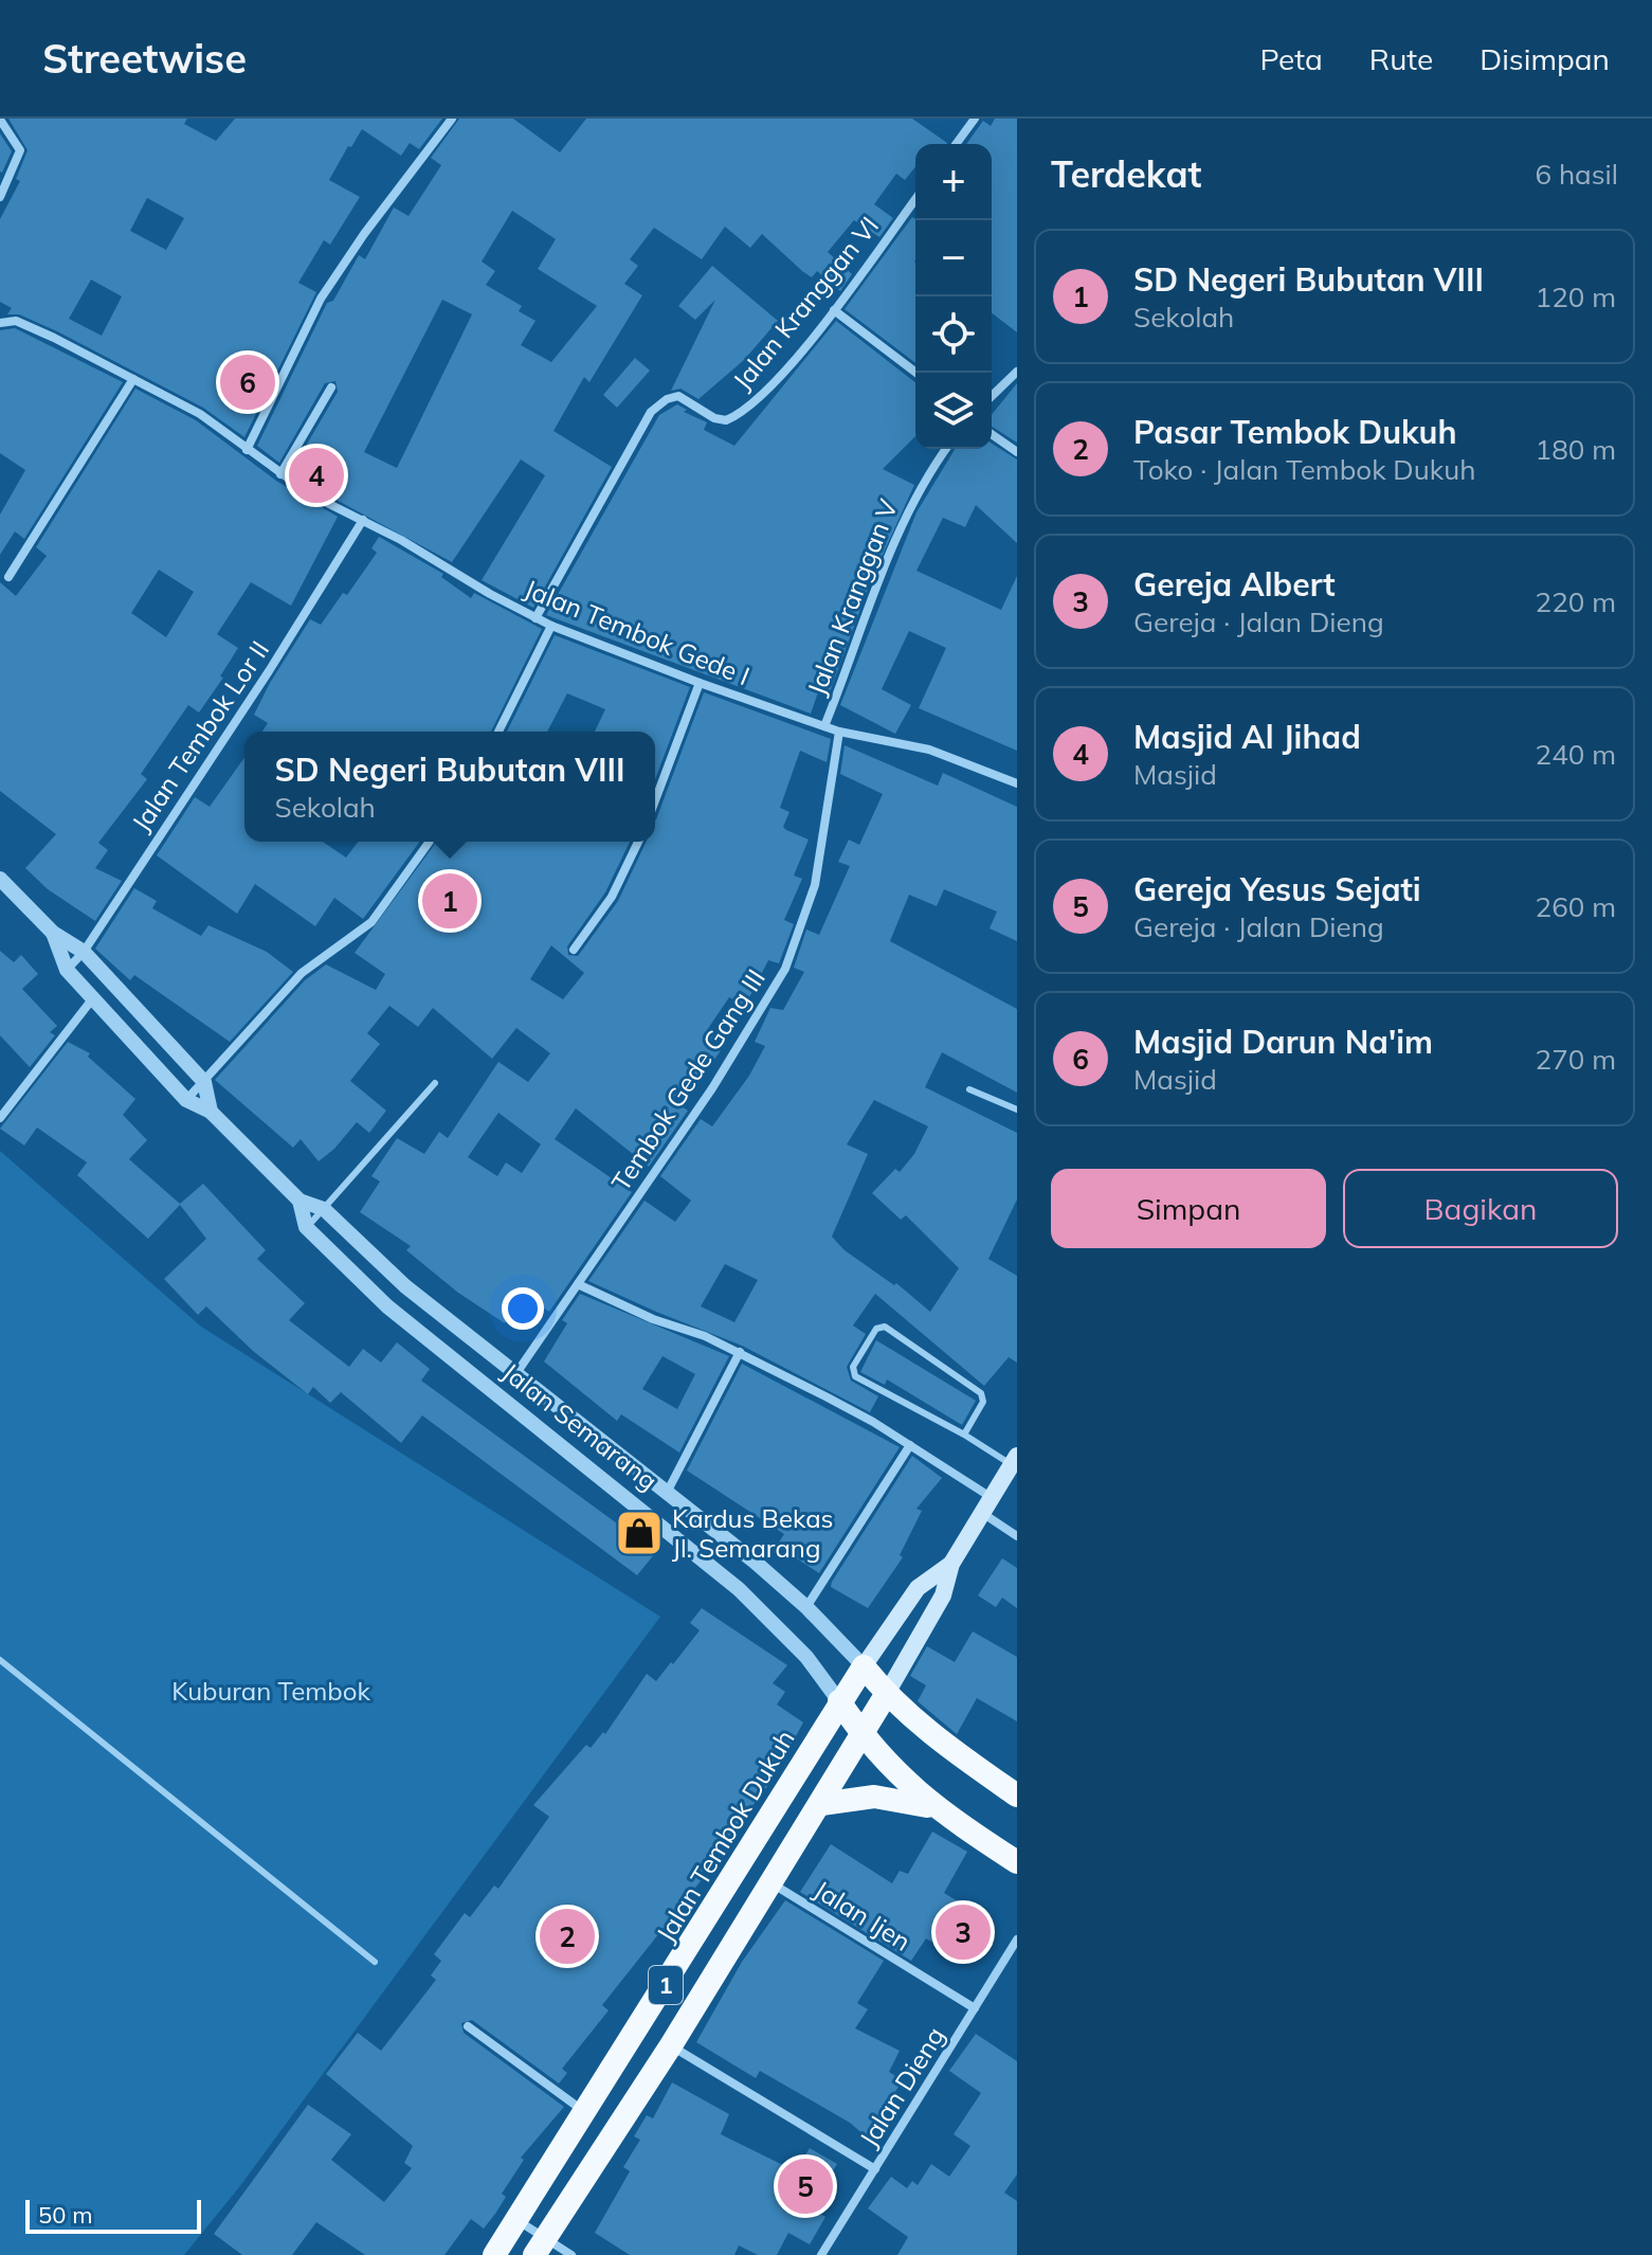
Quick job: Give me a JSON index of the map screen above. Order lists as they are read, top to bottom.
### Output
{
  "streets": {
    "highway": ["Jalan Semarang", "Jalan Tembok Dukuh", "1"],
    "street": [
      "Jalan Kranggan VI",
      "Jalan Kranggan V",
      "Jalan Tembok Gede I",
      "Jalan Tembok Lor II",
      "Tembok Gede Gang III",
      "Jalan Ijen",
      "Jalan Dieng"
    ]
  },
  "crossings": [
    ["Jalan Kranggan VI", "Jalan Tembok Gede I"],
    ["Jalan Kranggan V", "Jalan Tembok Gede I"],
    ["Jalan Tembok Gede I", "Jalan Tembok Lor II"],
    ["Jalan Tembok Gede I", "Tembok Gede Gang III"],
    ["Jalan Tembok Lor II", "Jalan Semarang"],
    ["Tembok Gede Gang III", "Jalan Semarang"],
    ["Jalan Semarang", "Jalan Tembok Dukuh"],
    ["Jalan Semarang", "1"],
    ["Jalan Tembok Dukuh", "1"],
    ["Jalan Ijen", "1"],
    ["Jalan Ijen", "Jalan Dieng"]
  ],
  "parks": ["Kuburan Tembok"],
  "places": {
    "shop": ["Kardus Bekas Jl. Semarang"]
  },
  "scale_bar": "50 m",
  "page": {
    "header": "Streetwise",
    "nav": ["Peta", "Rute", "Disimpan"],
    "heading": ["Terdekat", "6 hasil"],
    "map_buttons": ["+", "−"],
    "list": [
      {
        "mark": "1",
        "name": "SD Negeri Bubutan VIII",
        "note": "Sekolah",
        "value": "120 m"
      },
      {
        "mark": "2",
        "name": "Pasar Tembok Dukuh",
        "note": "Toko · Jalan Tembok Dukuh",
        "value": "180 m"
      },
      {
        "mark": "3",
        "name": "Gereja Albert",
        "note": "Gereja · Jalan Dieng",
        "value": "220 m"
      },
      {
        "mark": "4",
        "name": "Masjid Al Jihad",
        "note": "Masjid",
        "value": "240 m"
      },
      {
        "mark": "5",
        "name": "Gereja Yesus Sejati",
        "note": "Gereja · Jalan Dieng",
        "value": "260 m"
      },
      {
        "mark": "6",
        "name": "Masjid Darun Na'im",
        "note": "Masjid",
        "value": "270 m"
      }
    ],
    "pins": [
      "6",
      "4",
      "1",
      "3",
      "2",
      "5"
    ],
    "popup": ["SD Negeri Bubutan VIII", "Sekolah"],
    "buttons": ["Simpan", "Bagikan"],
    "scale": "50 m"
  }
}
